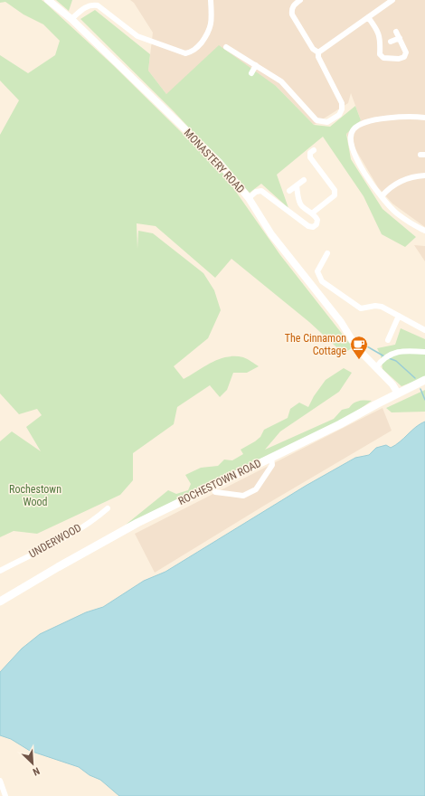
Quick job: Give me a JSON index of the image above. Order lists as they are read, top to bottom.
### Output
{
  "streets": {
    "main road": ["ROCHESTOWN ROAD"],
    "street": ["MONASTERY ROAD", "UNDERWOOD"]
  },
  "crossings": [
    ["MONASTERY ROAD", "ROCHESTOWN ROAD"]
  ],
  "parks": ["Rochestown Wood"],
  "places": {
    "cafe": ["The Cinnamon Cottage"]
  },
  "north": "bottom right"
}
